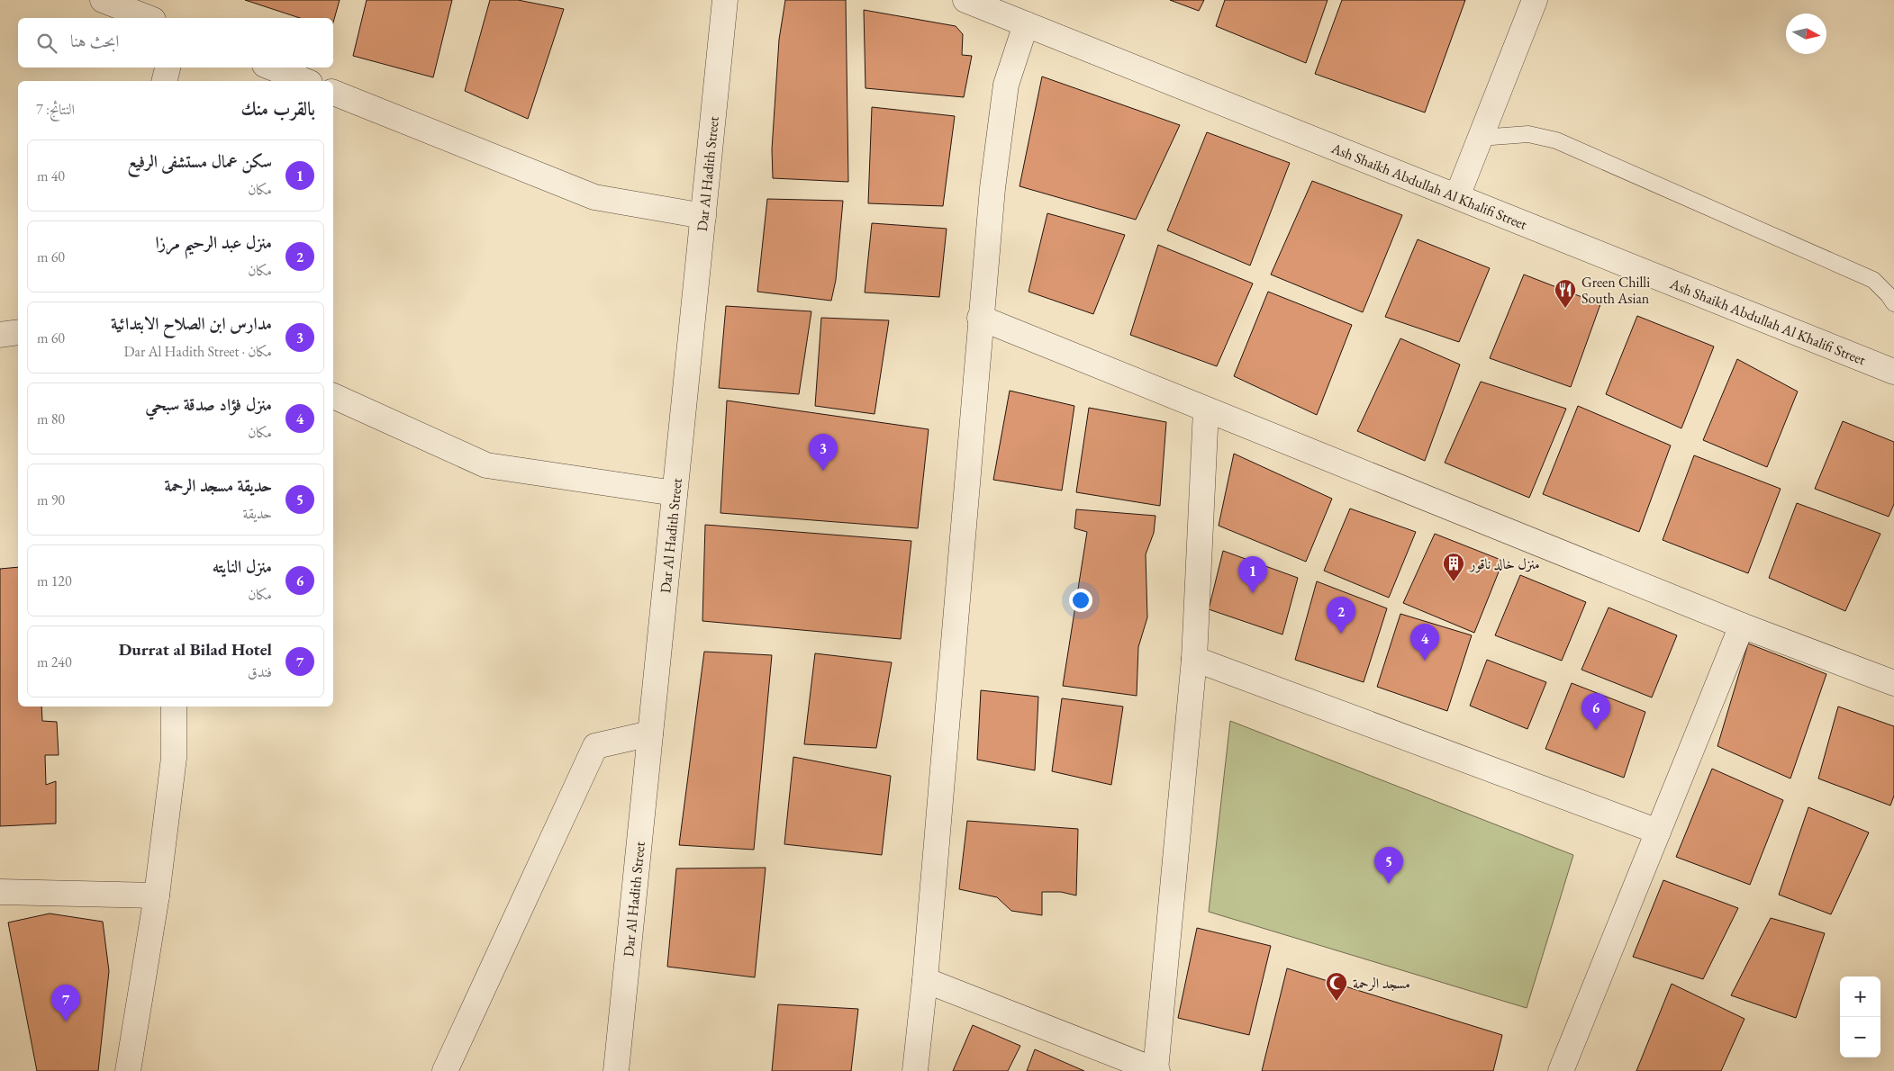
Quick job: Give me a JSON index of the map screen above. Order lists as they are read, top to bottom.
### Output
{
  "streets": {
    "street": ["Dar Al Hadith Street", "Ash Shaikh Abdullah Al Khalifi Street"]
  },
  "places": {
    "restaurant": ["Green Chilli South Asian"],
    "building": ["منزل خالد ناقور"],
    "mosque": ["مسجد الرحمة"]
  },
  "north": "right",
  "page": {
    "search": "ابحث هنا",
    "heading": ["بالقرب منك", "النتائج: 7"],
    "list": [
      {
        "mark": "1",
        "name": "سكن عمال مستشفى الرفيع",
        "note": "مكان",
        "value": "40 m"
      },
      {
        "mark": "2",
        "name": "منزل عبد الرحيم مرزا",
        "note": "مكان",
        "value": "60 m"
      },
      {
        "mark": "3",
        "name": "مدارس ابن الصلاح الابتدائية",
        "note": "مكان · Dar Al Hadith Street",
        "value": "60 m"
      },
      {
        "mark": "4",
        "name": "منزل فؤاد صدقة سبحي",
        "note": "مكان",
        "value": "80 m"
      },
      {
        "mark": "5",
        "name": "حديقة مسجد الرحمة",
        "note": "حديقة",
        "value": "90 m"
      },
      {
        "mark": "6",
        "name": "منزل النايته",
        "note": "مكان",
        "value": "120 m"
      },
      {
        "mark": "7",
        "name": "Durrat al Bilad Hotel",
        "note": "فندق",
        "value": "240 m"
      }
    ],
    "pins": [
      "3",
      "1",
      "2",
      "4",
      "6",
      "5",
      "7"
    ],
    "map_buttons": ["+", "−"]
  }
}
